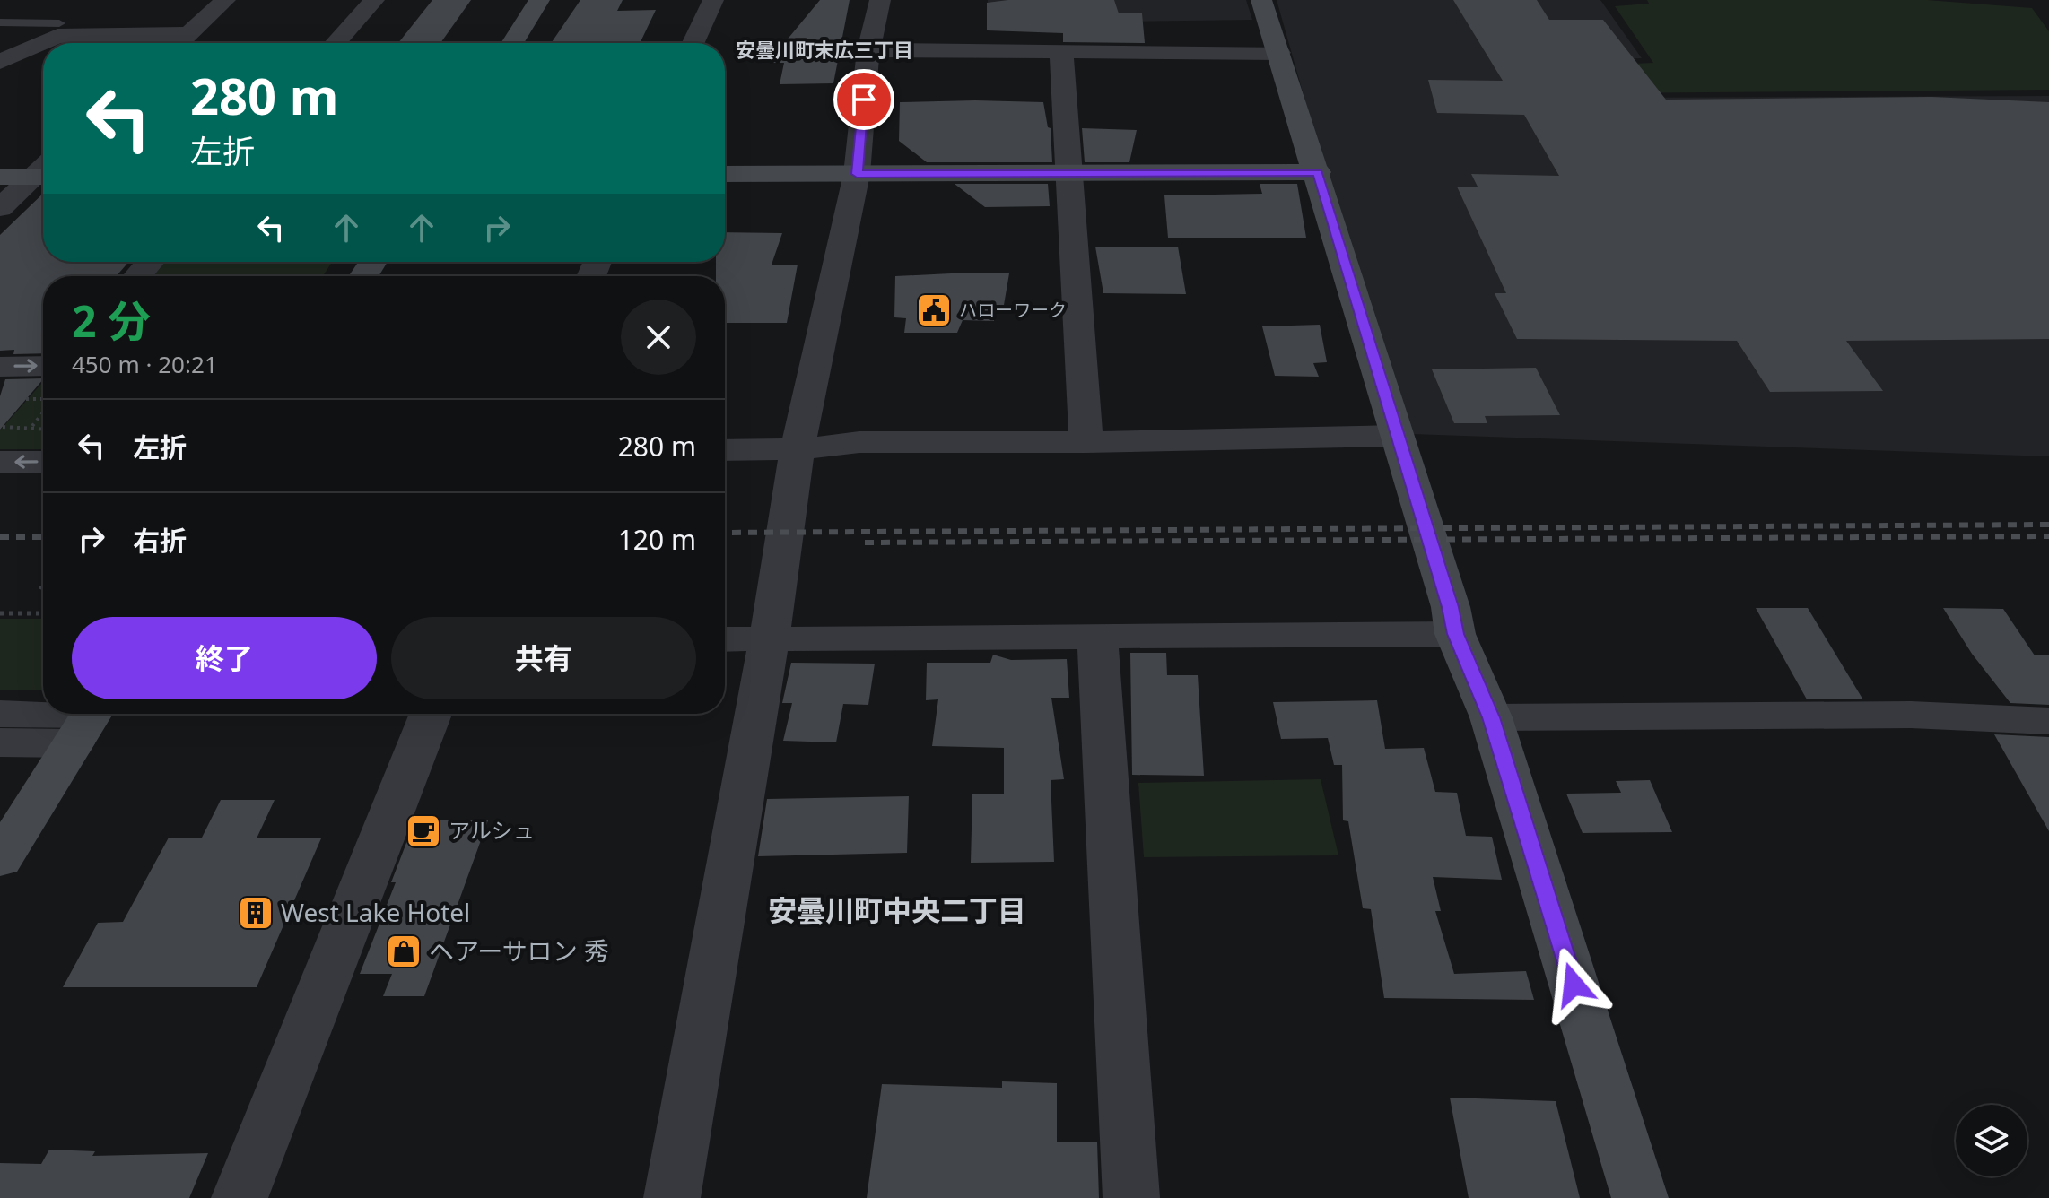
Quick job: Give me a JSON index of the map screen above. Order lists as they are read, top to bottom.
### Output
{
  "districts": ["安曇川町末広三丁目", "安曇川町中央二丁目"],
  "places": {
    "public building": ["ハローワーク"],
    "cafe": ["アルシュ"],
    "building": ["West Lake Hotel"],
    "shop": ["ヘアーサロン 秀"]
  },
  "page": {
    "turn": ["280 m", "左折"],
    "heading": ["2 分", "450 m · 20:21"],
    "list": [
      {
        "name": "左折",
        "value": "280 m"
      },
      {
        "name": "右折",
        "value": "120 m"
      }
    ],
    "buttons": ["終了", "共有"]
  }
}
